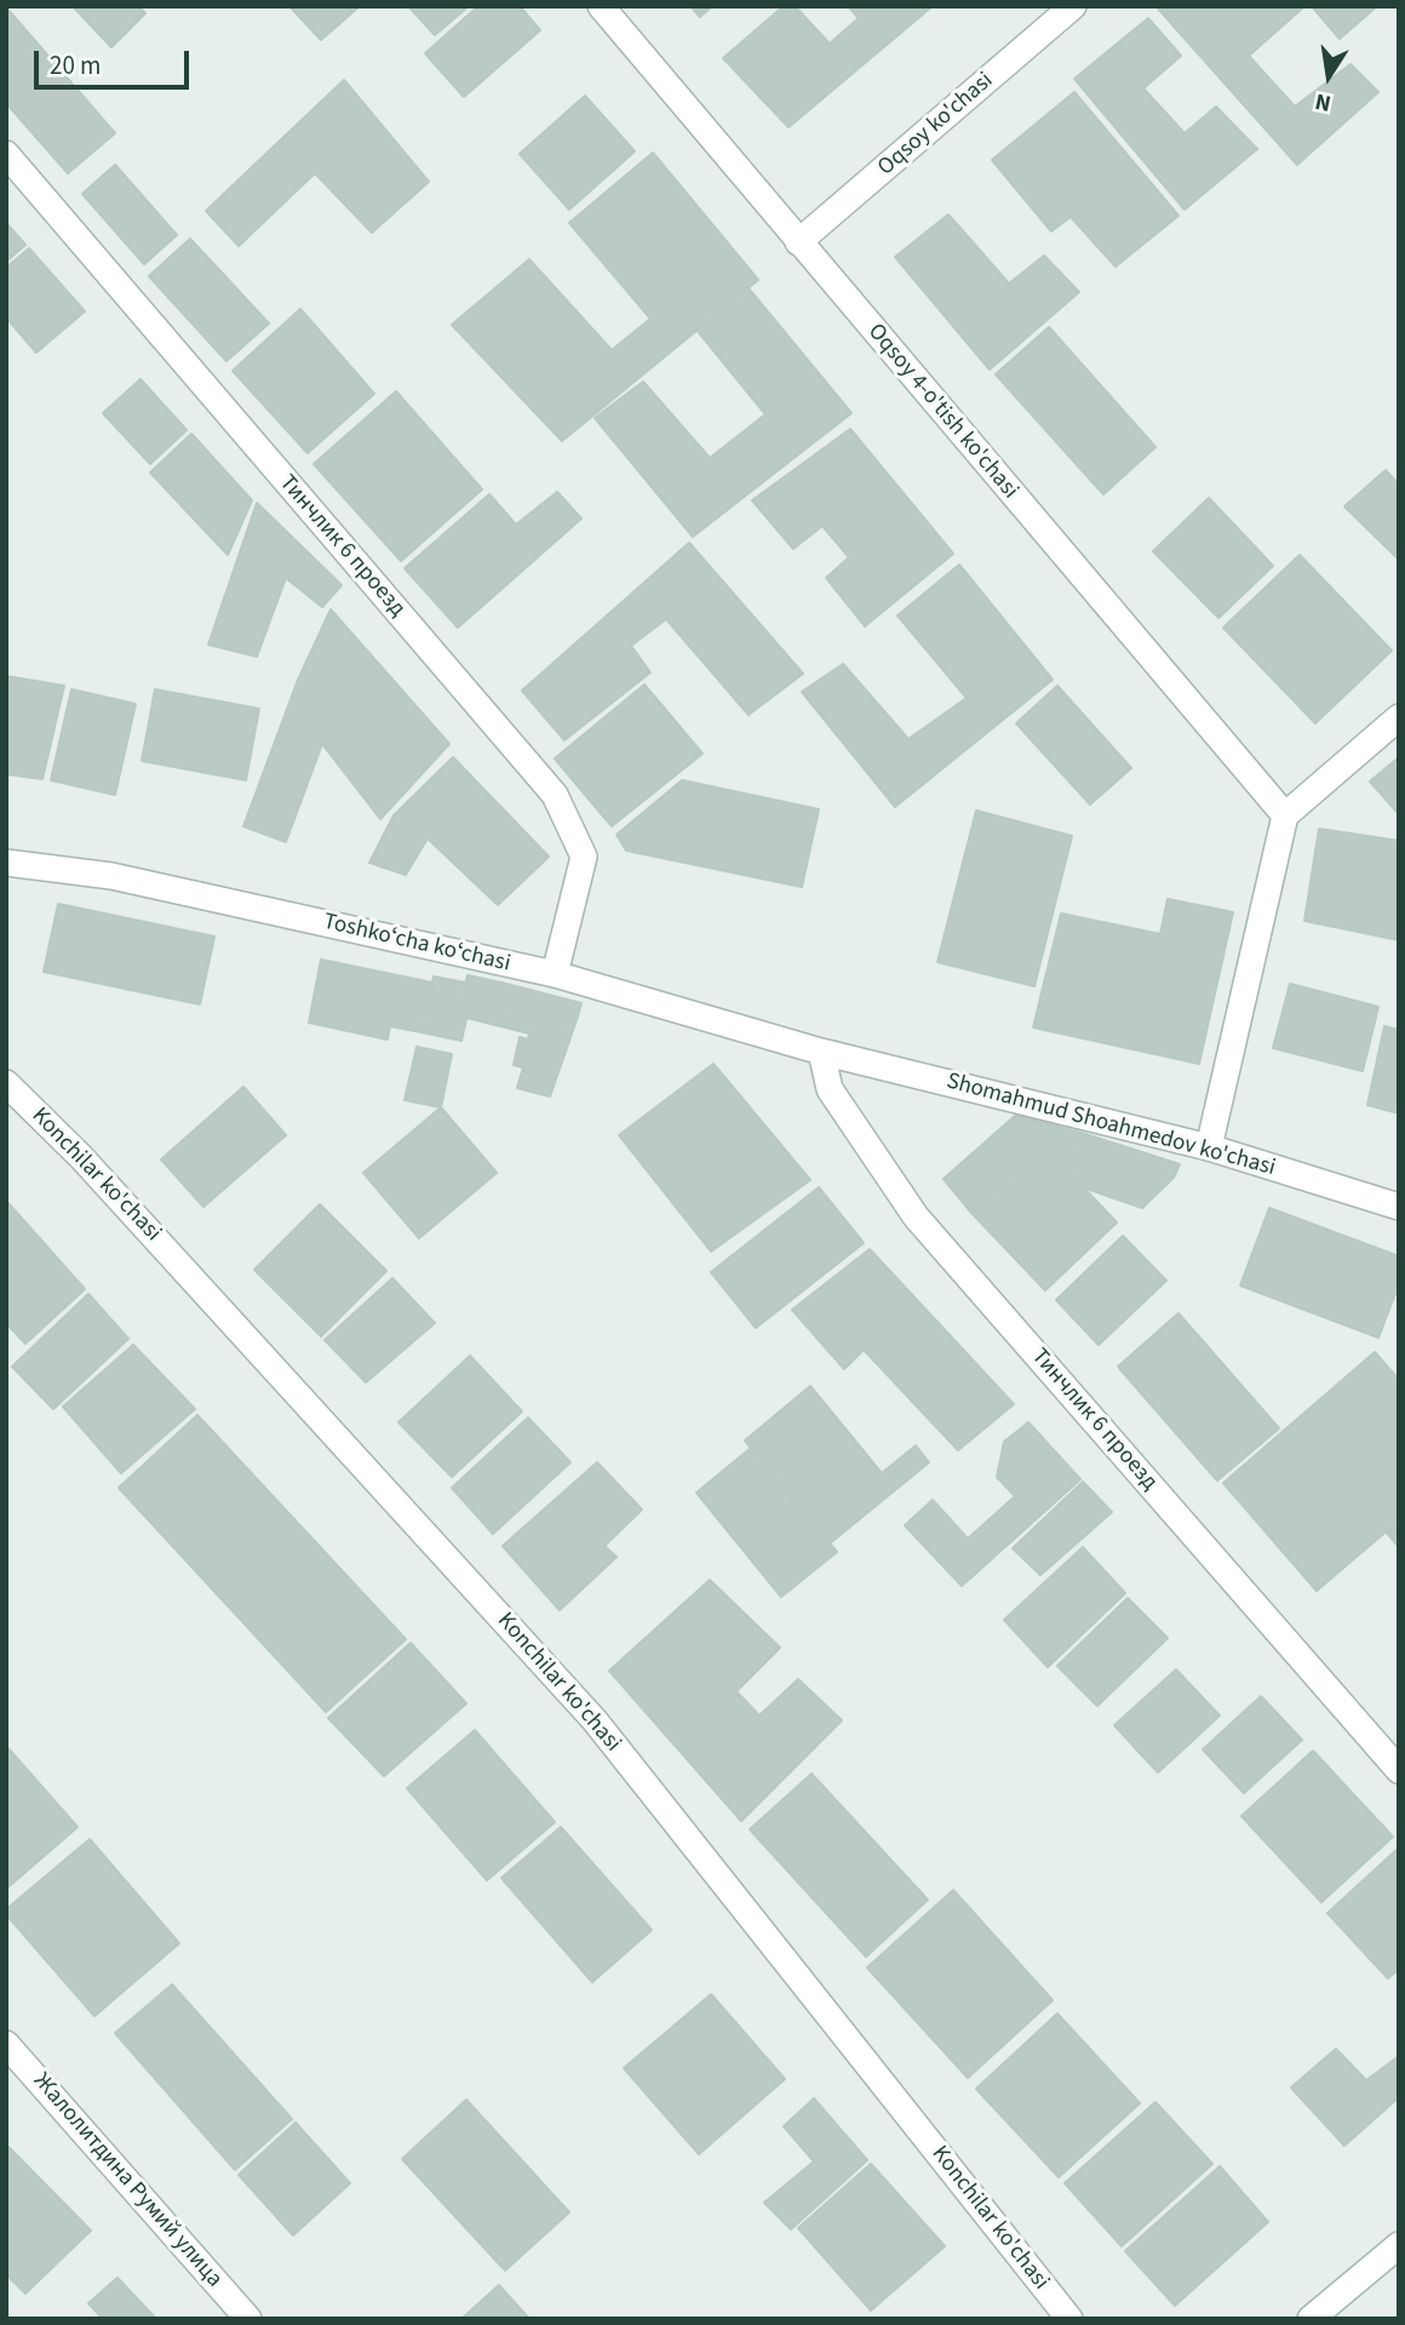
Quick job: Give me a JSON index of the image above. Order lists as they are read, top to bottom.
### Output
{
  "streets": {
    "street": [
      "Oqsoy ko'chasi",
      "Oqsoy 4-o'tish ko'chasi",
      "Тинчлик 6 проезд",
      "Toshkoʻcha koʻchasi",
      "Shomahmud Shoahmedov ko'chasi",
      "Konchilar ko'chasi",
      "Жалолитдина Румий улица"
    ]
  },
  "crossings": [
    ["Oqsoy ko'chasi", "Oqsoy 4-o'tish ko'chasi"],
    ["Тинчлик 6 проезд", "Toshkoʻcha koʻchasi"],
    ["Тинчлик 6 проезд", "Shomahmud Shoahmedov ko'chasi"],
    ["Toshkoʻcha koʻchasi", "Shomahmud Shoahmedov ko'chasi"]
  ],
  "scale_bar": "20 m",
  "north": "bottom"
}
